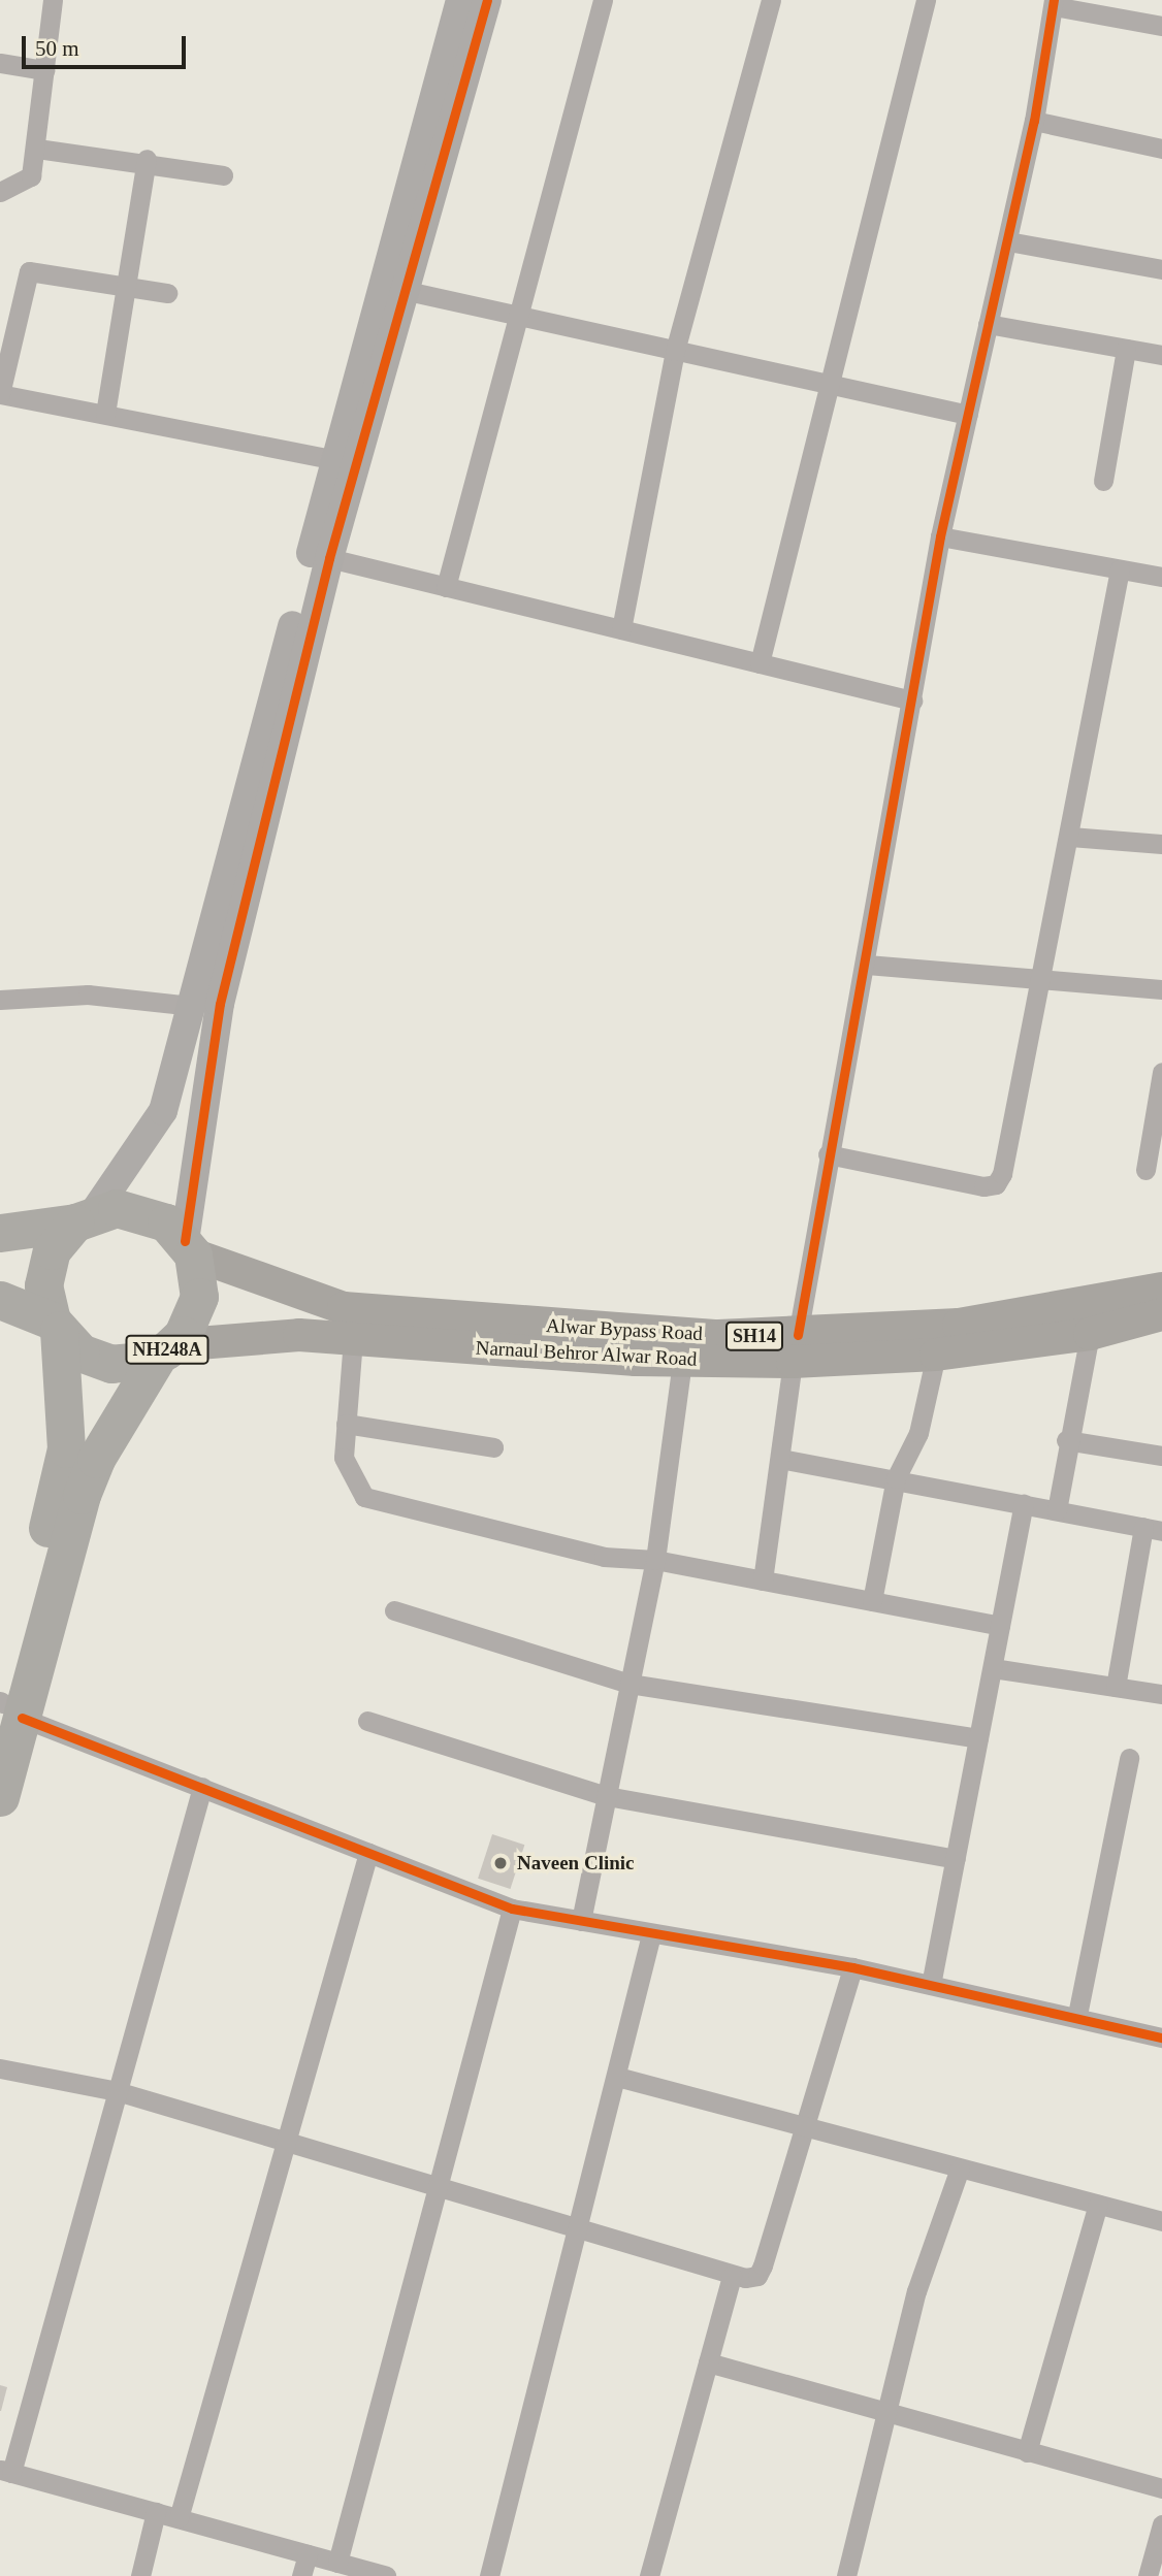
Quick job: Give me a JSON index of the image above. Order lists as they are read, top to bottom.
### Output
{
  "streets": {
    "highway": ["NH248A"],
    "main road": ["Alwar Bypass Road", "SH14", "Narnaul Behror Alwar Road"]
  },
  "crossings": [
    ["Alwar Bypass Road", "SH14"],
    ["Alwar Bypass Road", "NH248A"],
    ["Alwar Bypass Road", "Narnaul Behror Alwar Road"],
    ["SH14", "NH248A"],
    ["SH14", "Narnaul Behror Alwar Road"]
  ],
  "places": ["Naveen Clinic"],
  "scale_bar": "50 m"
}
